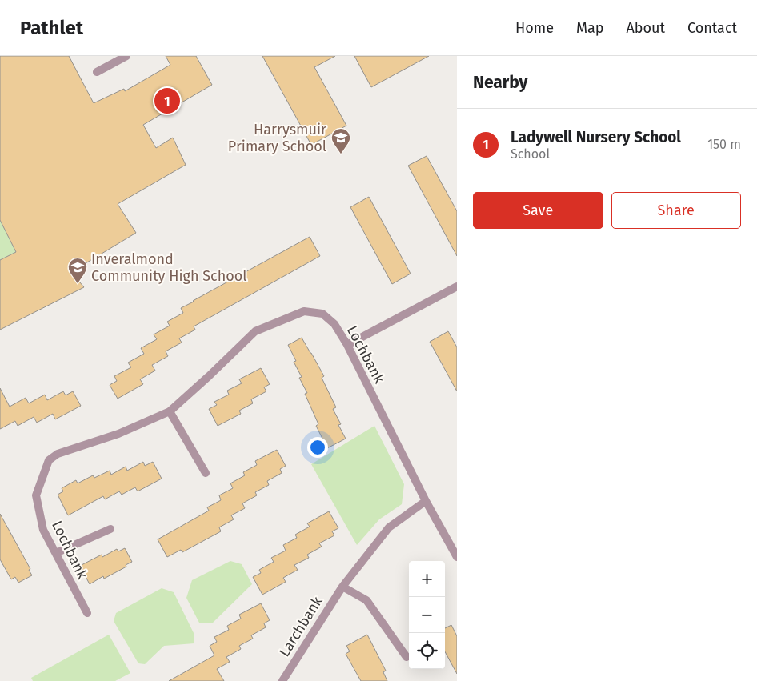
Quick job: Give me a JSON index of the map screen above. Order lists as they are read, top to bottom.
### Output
{
  "streets": {
    "street": ["Lochbank", "Larchbank"]
  },
  "crossings": [
    ["Lochbank", "Larchbank"]
  ],
  "places": {
    "school or university": ["Harrysmuir Primary School", "Inveralmond Community High School"]
  },
  "page": {
    "header": "Pathlet",
    "nav": [
      "Home",
      "Map",
      "About",
      "Contact"
    ],
    "heading": "Nearby",
    "pins": "1",
    "list": [
      {
        "mark": "1",
        "name": "Ladywell Nursery School",
        "note": "School",
        "value": "150 m"
      }
    ],
    "buttons": ["Save", "Share"],
    "map_buttons": ["+", "−"]
  }
}
